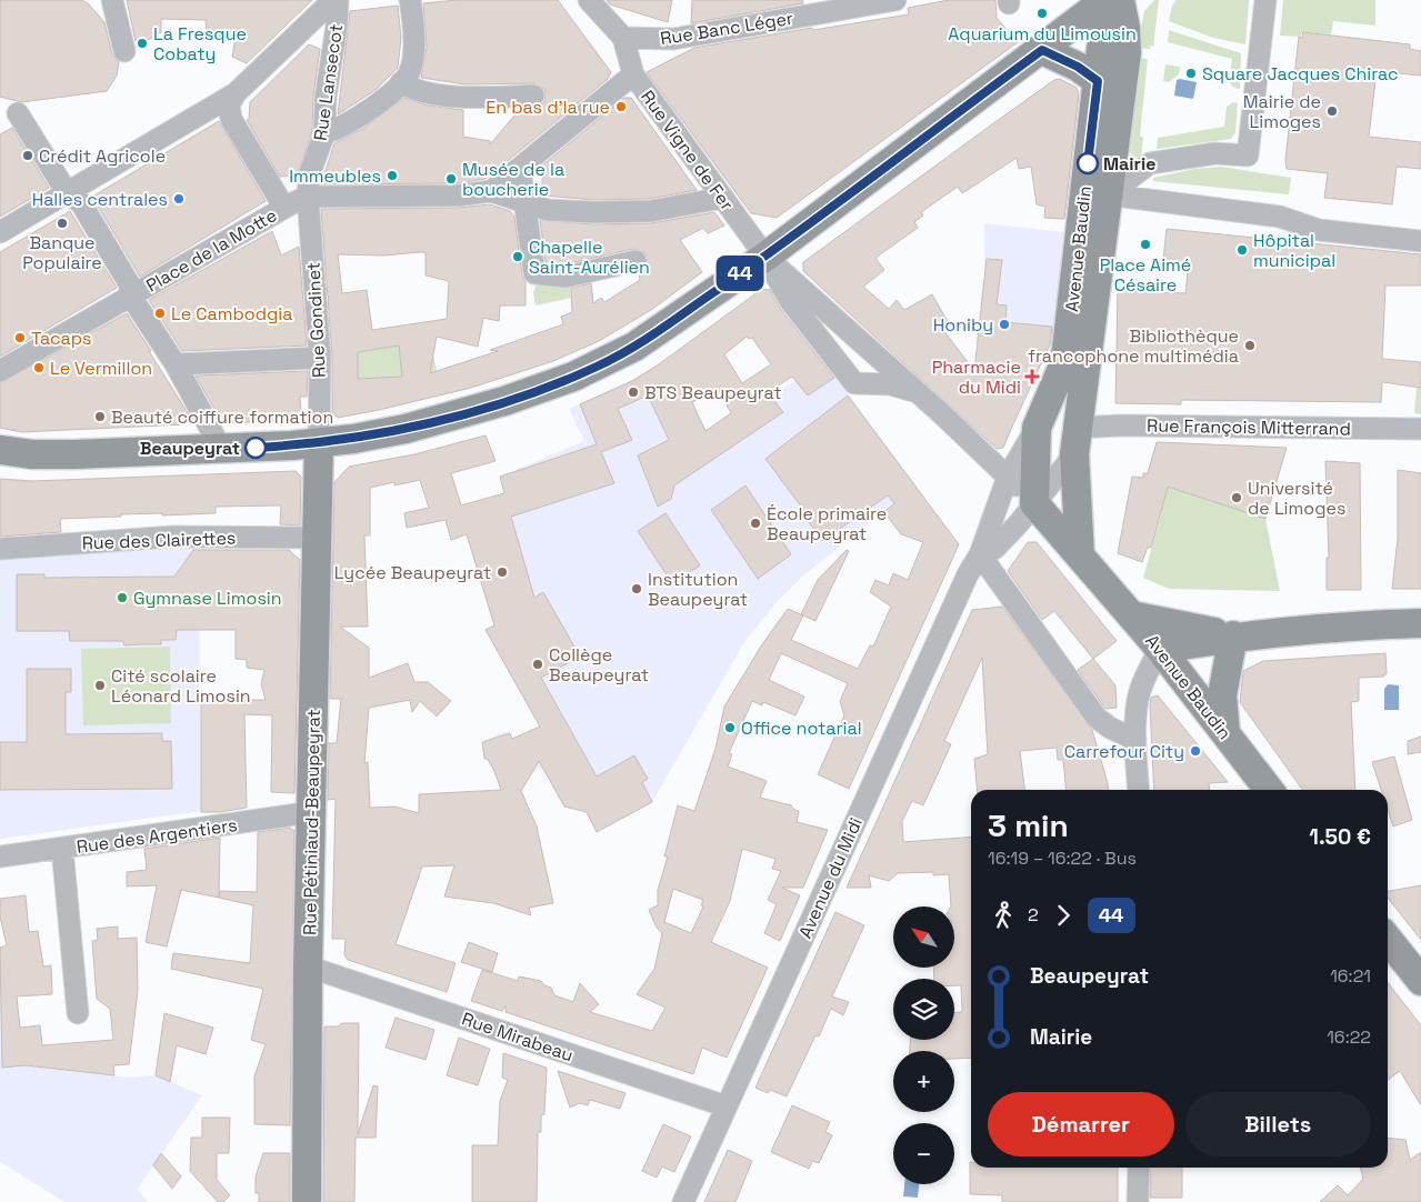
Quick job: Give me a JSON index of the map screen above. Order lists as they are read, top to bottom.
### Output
{
  "streets": {
    "main road": ["Avenue Baudin", "Rue Pétiniaud-Beaupeyrat"],
    "street": [
      "Rue Banc Léger",
      "Rue Lansecot",
      "Rue Vigne de Fer",
      "Place de la Motte",
      "Rue Gondinet",
      "Rue François Mitterrand",
      "Rue des Clairettes",
      "Rue des Argentiers",
      "Avenue du Midi",
      "Rue Mirabeau"
    ]
  },
  "crossings": [
    ["Rue Banc Léger", "Rue Vigne de Fer"],
    ["Rue Lansecot", "Place de la Motte"],
    ["Rue Lansecot", "Rue Gondinet"],
    ["Avenue Baudin", "Rue François Mitterrand"],
    ["Avenue Baudin", "Avenue du Midi"],
    ["Place de la Motte", "Rue Gondinet"],
    ["Rue Gondinet", "Rue Pétiniaud-Beaupeyrat"],
    ["Rue François Mitterrand", "Avenue du Midi"],
    ["Rue des Clairettes", "Rue Pétiniaud-Beaupeyrat"],
    ["Rue Pétiniaud-Beaupeyrat", "Rue des Argentiers"],
    ["Rue Pétiniaud-Beaupeyrat", "Rue Mirabeau"],
    ["Avenue du Midi", "Rue Mirabeau"]
  ],
  "places": {
    "other": [
      "Aquarium du Limousin",
      "La Fresque Cobaty",
      "Square Jacques Chirac",
      "En bas d'la rue",
      "Mairie de Limoges",
      "Crédit Agricole",
      "Mairie",
      "Immeubles",
      "Musée de la boucherie",
      "Halles centrales",
      "Banque Populaire",
      "Place Aimé Césaire",
      "Hôpital municipal",
      "Chapelle Saint-Aurélien",
      "Le Cambodgia",
      "Honiby",
      "Tacaps",
      "Bibliothèque francophone multimédia",
      "Le Vermillon",
      "BTS Beaupeyrat",
      "Beauté coiffure formation",
      "Beaupeyrat",
      "Université de Limoges",
      "École primaire Beaupeyrat",
      "Lycée Beaupeyrat",
      "Institution Beaupeyrat",
      "Gymnase Limosin",
      "Collège Beaupeyrat",
      "Cité scolaire Léonard Limosin",
      "Office notarial",
      "Carrefour City"
    ],
    "health": ["Pharmacie du Midi"]
  },
  "lines": ["bus line 44"],
  "north": "top left",
  "page": {
    "on_map": "44",
    "heading": ["3 min", "16:19 – 16:22 · Bus", "1.50 €"],
    "legs": ["2", "44"],
    "map_buttons": ["+", "−"],
    "list": [
      {
        "name": "Beaupeyrat",
        "value": "16:21"
      },
      {
        "name": "Mairie",
        "value": "16:22"
      }
    ],
    "buttons": ["Démarrer", "Billets"]
  }
}
